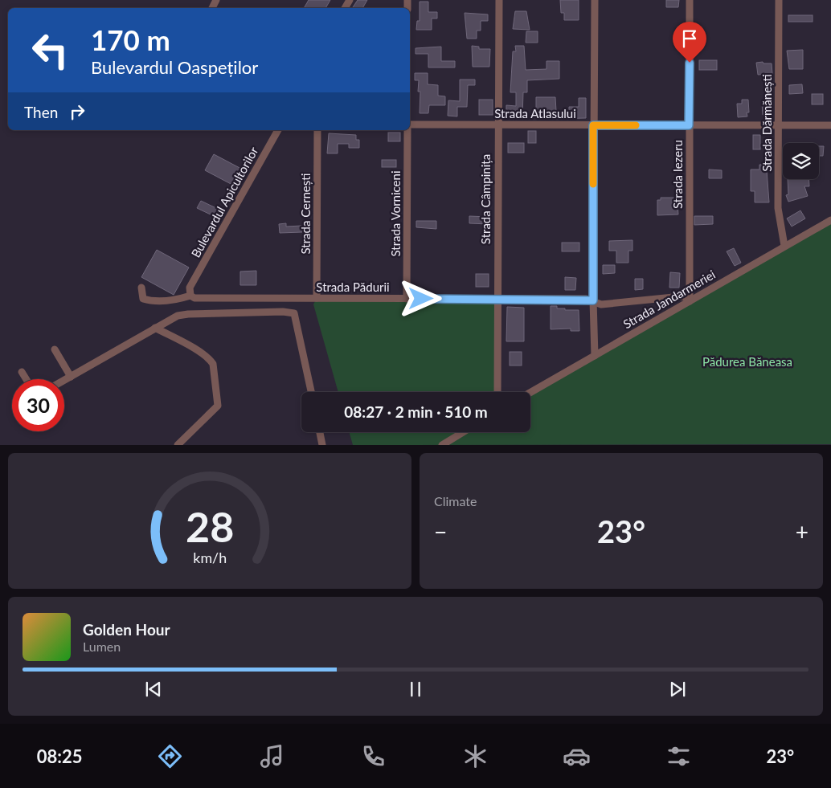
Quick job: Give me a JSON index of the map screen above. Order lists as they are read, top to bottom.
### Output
{
  "streets": {
    "street": [
      "Strada Atlasului",
      "Strada Dărmănești",
      "Strada Iezeru",
      "Strada Câmpinița",
      "Bulevardul Apicultorilor",
      "Strada Cernești",
      "Strada Vorniceni",
      "Strada Pădurii",
      "Strada Jandarmeriei"
    ]
  },
  "crossings": [
    ["Strada Atlasului", "Strada Dărmănești"],
    ["Strada Atlasului", "Strada Iezeru"],
    ["Strada Atlasului", "Strada Câmpinița"],
    ["Strada Dărmănești", "Strada Jandarmeriei"],
    ["Strada Iezeru", "Strada Pădurii"],
    ["Strada Iezeru", "Strada Jandarmeriei"],
    ["Strada Câmpinița", "Strada Pădurii"],
    ["Bulevardul Apicultorilor", "Strada Pădurii"],
    ["Strada Cernești", "Strada Pădurii"],
    ["Strada Vorniceni", "Strada Pădurii"],
    ["Strada Pădurii", "Strada Jandarmeriei"]
  ],
  "parks": ["Pădurea Băneasa"],
  "page": {
    "turn": ["170 m", "Bulevardul Oaspeților"],
    "then": "Then",
    "limit": "30",
    "trip": "08:27 · 2 min · 510 m",
    "tile": "Climate",
    "heat": ["−", "23°", "+"],
    "song": ["Golden Hour", "Lumen"],
    "tabs": ["08:25", "23°"],
    "gauge": ["28", "km/h"]
  }
}
